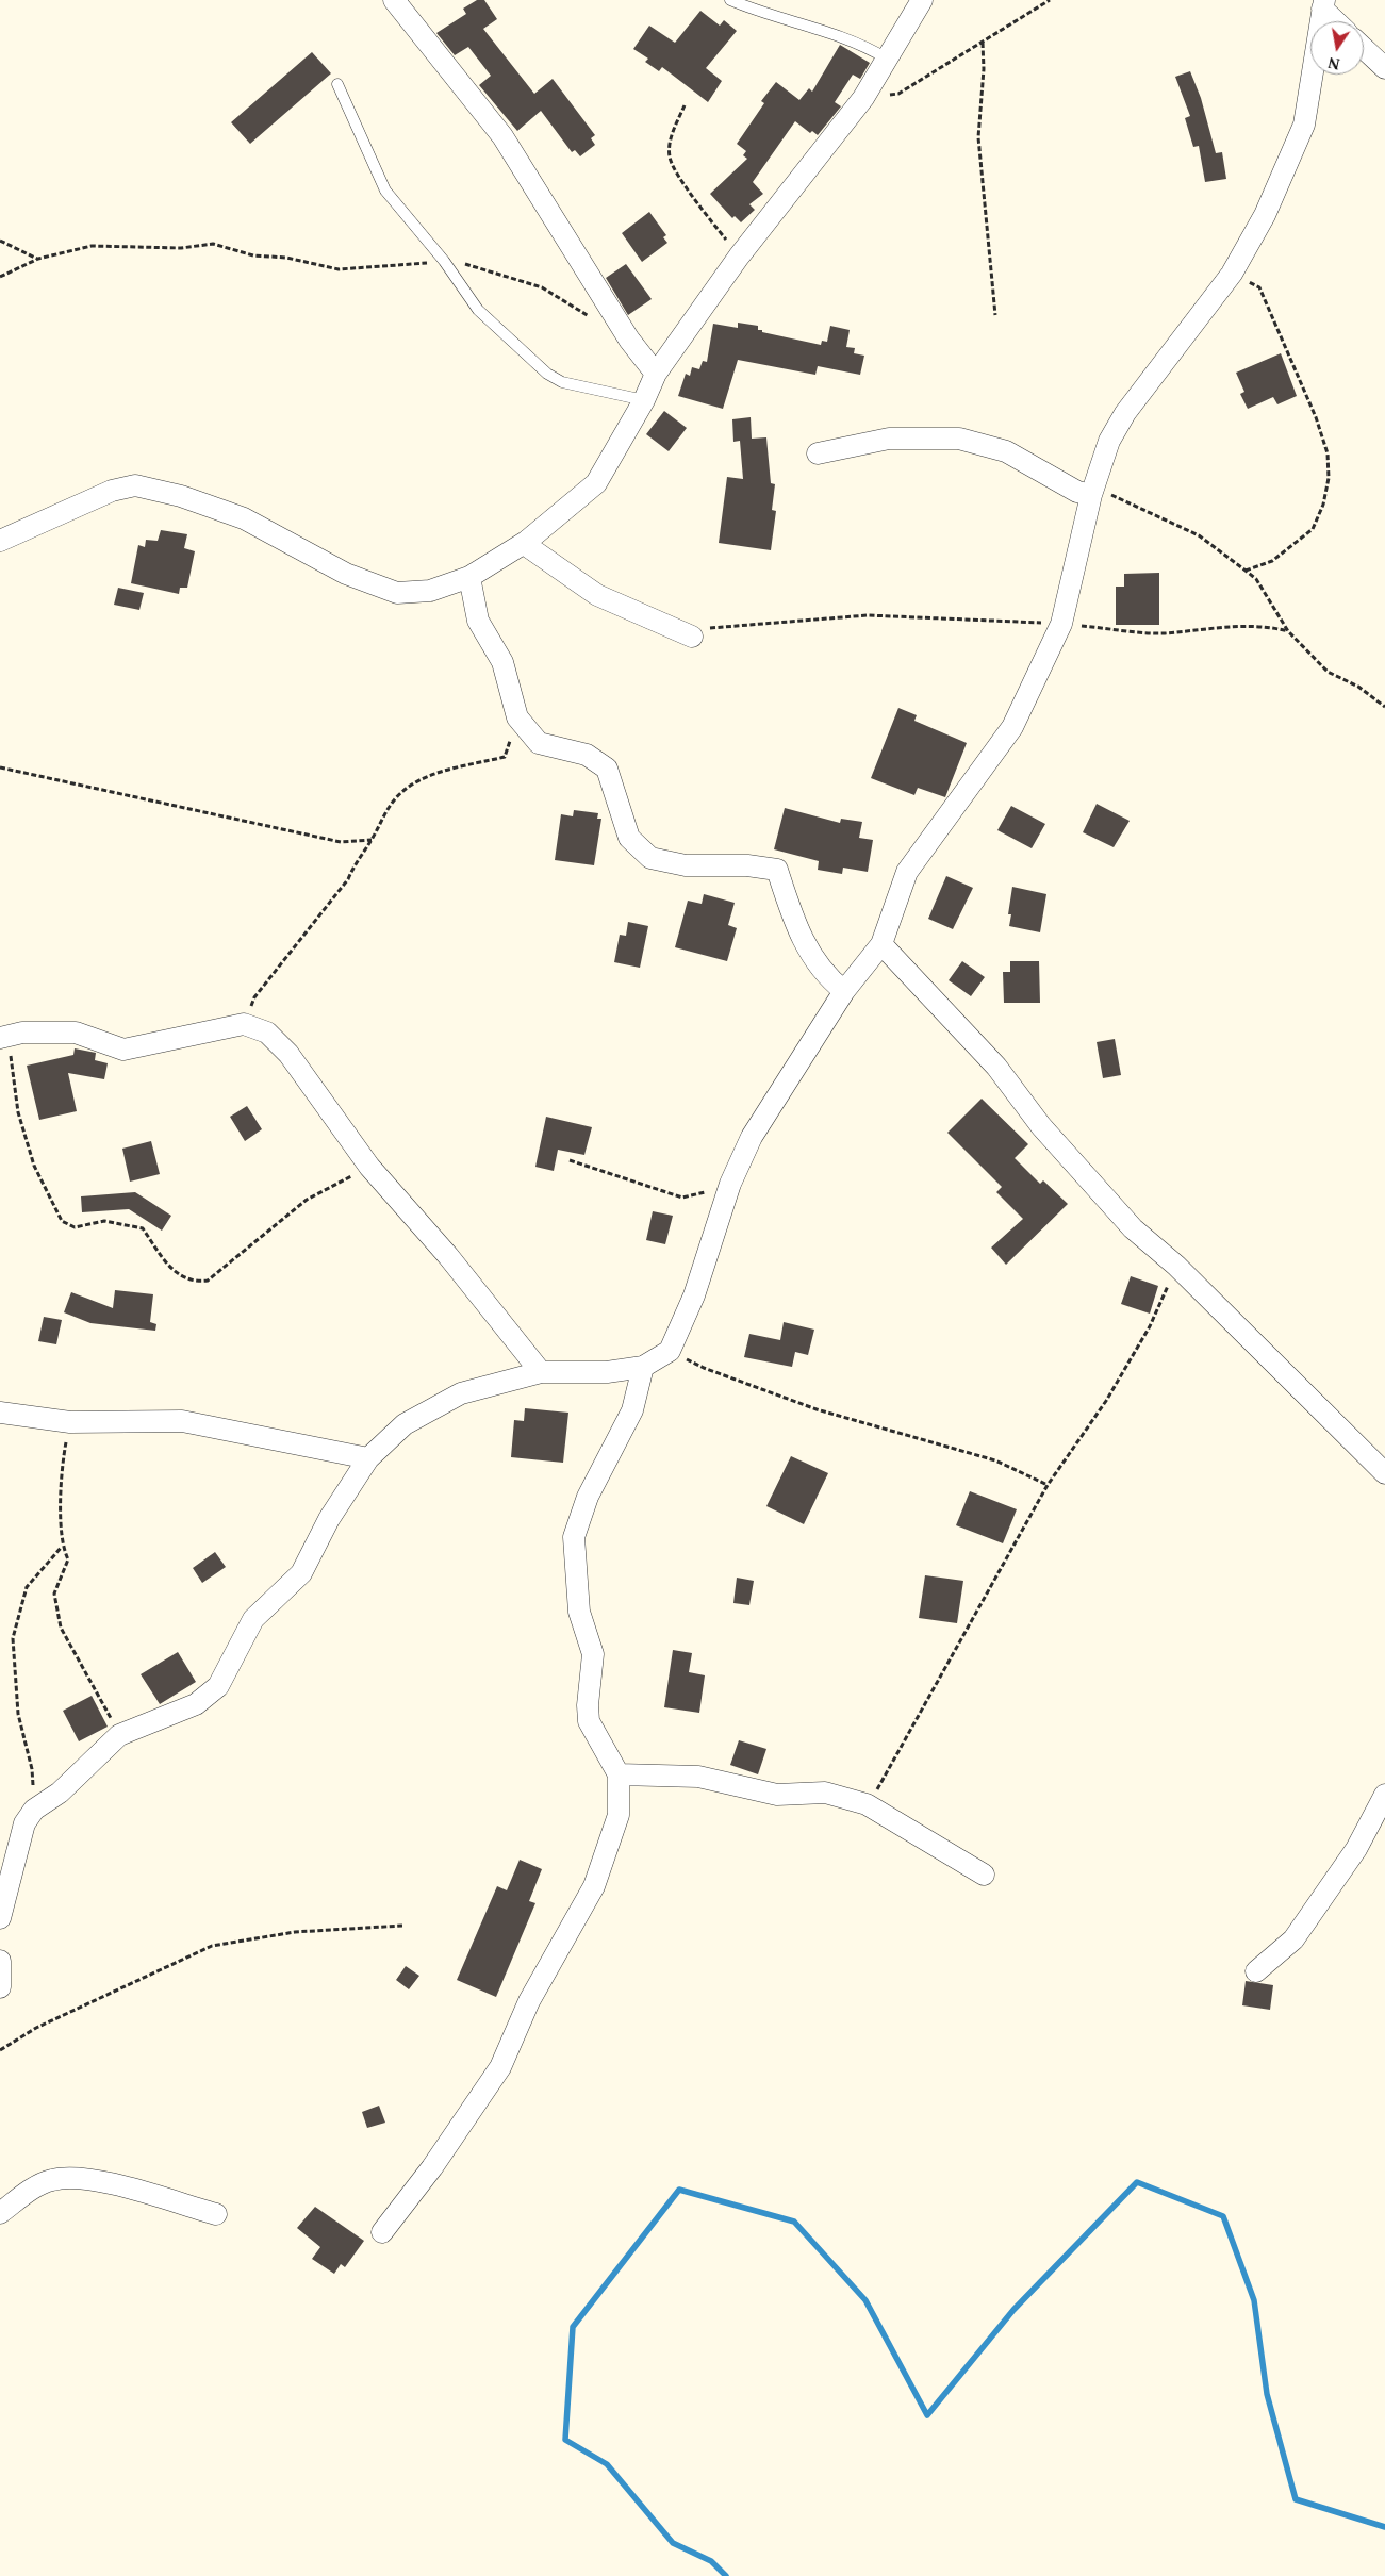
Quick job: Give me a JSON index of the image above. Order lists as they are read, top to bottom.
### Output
{
  "north": "bottom"
}
